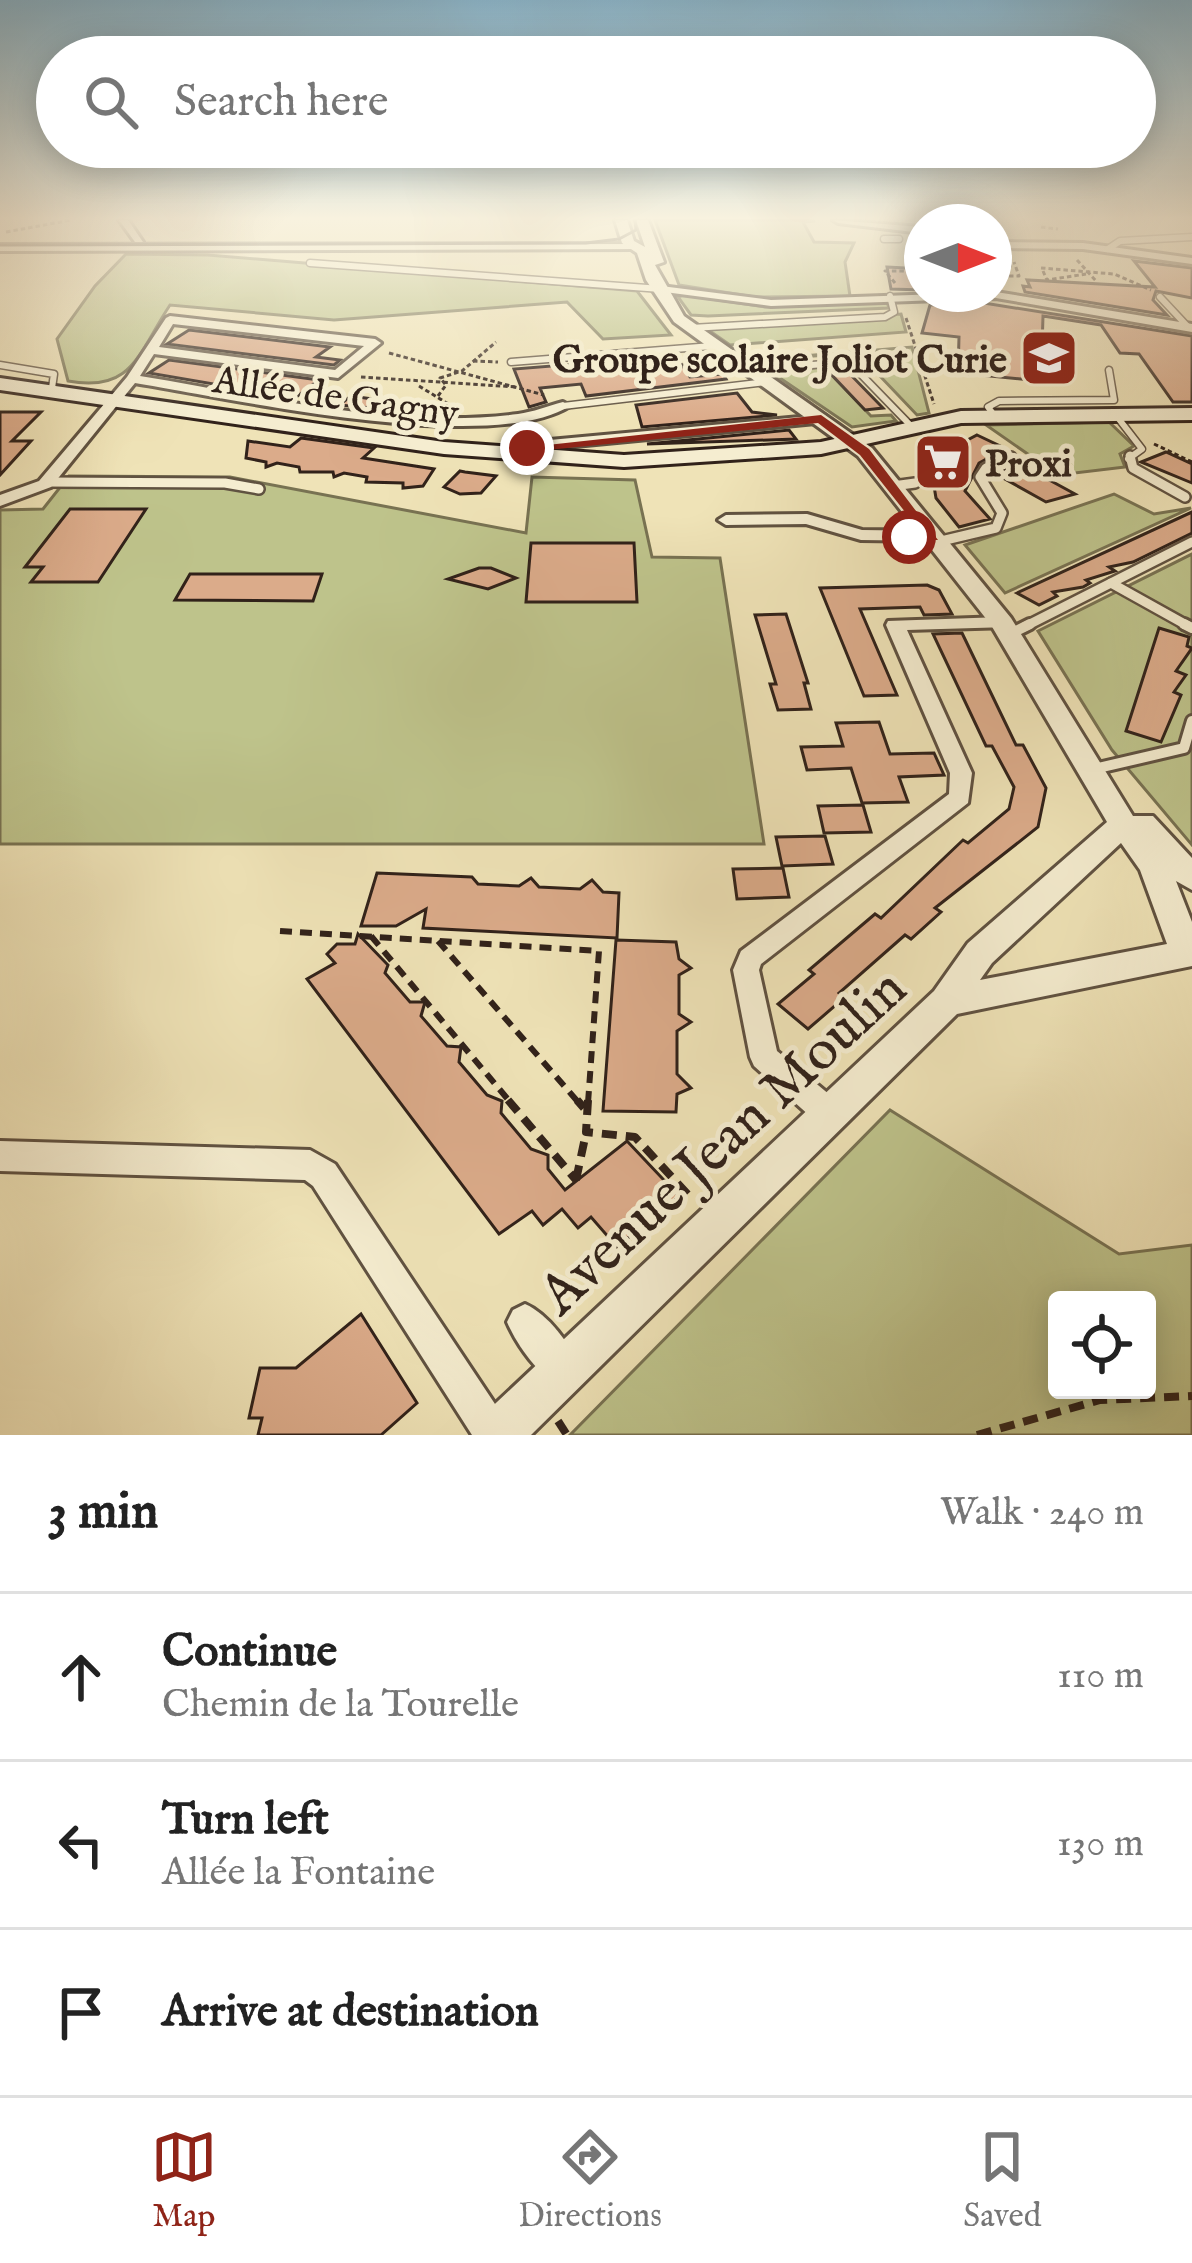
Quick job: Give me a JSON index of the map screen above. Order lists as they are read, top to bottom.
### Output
{
  "streets": {
    "main road": ["Allée de Gagny"],
    "street": ["Avenue Jean Moulin"]
  },
  "places": {
    "school or university": ["Groupe scolaire Joliot Curie"],
    "supermarket": ["Proxi"]
  },
  "north": "right",
  "page": {
    "search": "Search here",
    "heading": ["3 min", "Walk · 240 m"],
    "list": [
      ["Continue", "Chemin de la Tourelle", "110 m"],
      ["Turn left", "Allée la Fontaine", "130 m"],
      "Arrive at destination"
    ],
    "nav": ["Map", "Directions", "Saved"]
  }
}
